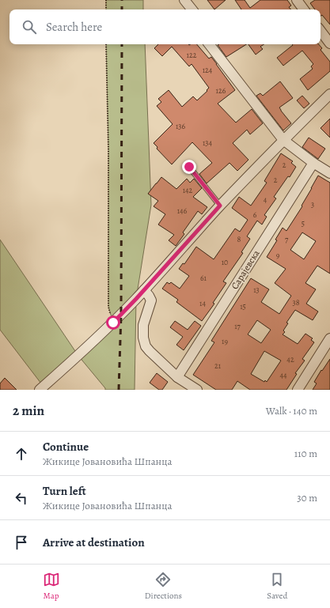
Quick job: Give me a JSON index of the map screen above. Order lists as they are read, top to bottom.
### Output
{
  "streets": {
    "street": ["Сарајевска"]
  },
  "house_numbers": [
    "122",
    "124",
    "126",
    "136",
    "134",
    "2",
    "2",
    "142",
    "4",
    "3",
    "146",
    "6",
    "5",
    "8",
    "7",
    "9",
    "10",
    "61",
    "13",
    "38",
    "14",
    "15",
    "17",
    "19",
    "42",
    "21",
    "44"
  ],
  "page": {
    "search": "Search here",
    "heading": ["2 min", "Walk · 140 m"],
    "list": [
      ["Continue", "Жикице Јовановића Шпанца", "110 m"],
      ["Turn left", "Жикице Јовановића Шпанца", "30 m"],
      "Arrive at destination"
    ],
    "nav": ["Map", "Directions", "Saved"]
  }
}
